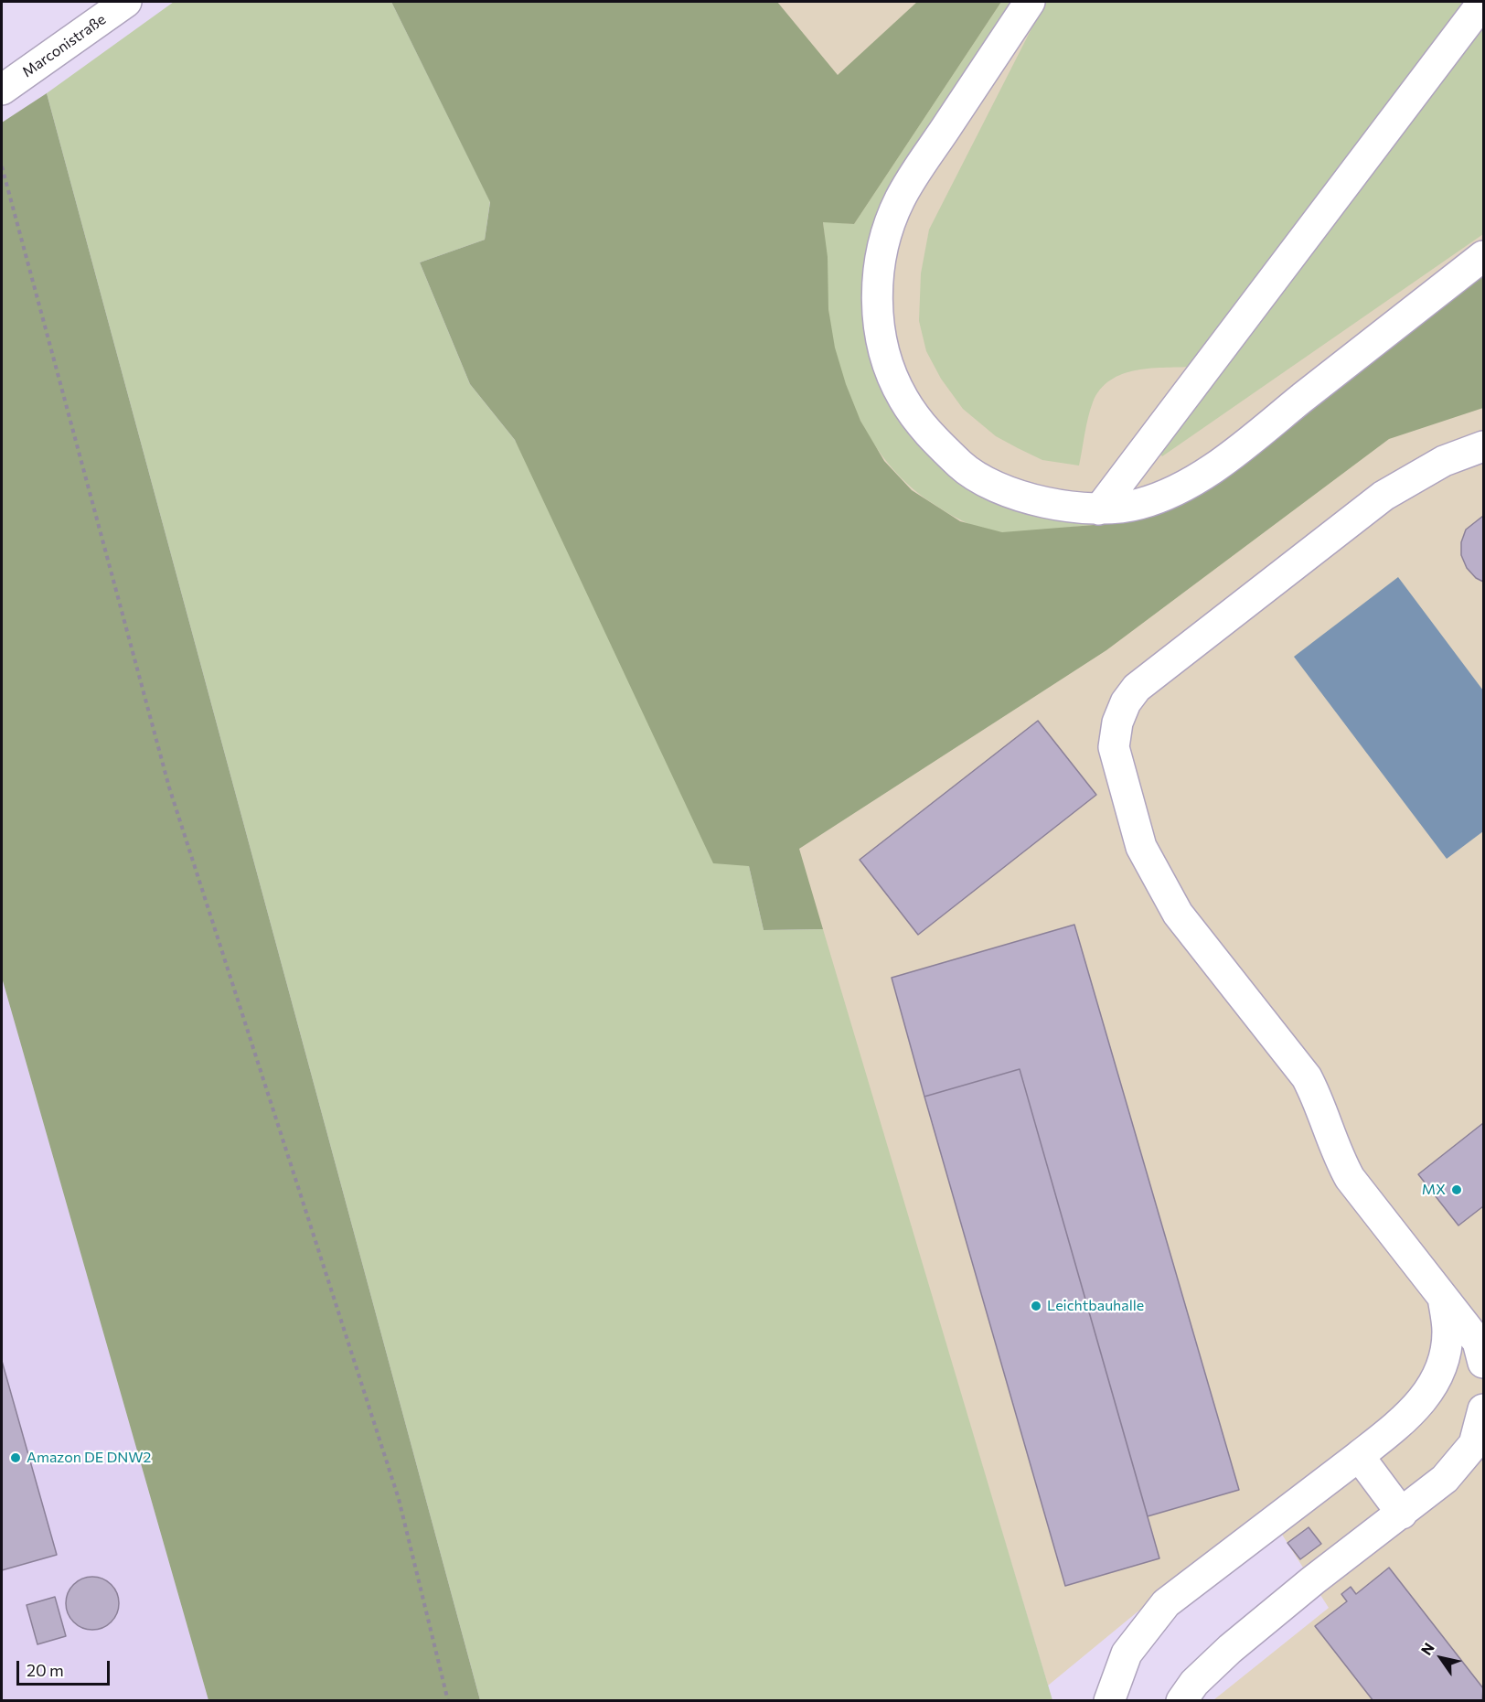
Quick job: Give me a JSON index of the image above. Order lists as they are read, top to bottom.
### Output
{
  "streets": {
    "street": ["Marconistraße"]
  },
  "places": ["MX", "Leichtbauhalle", "Amazon DE DNW2"],
  "scale_bar": "20 m",
  "north": "top left"
}
